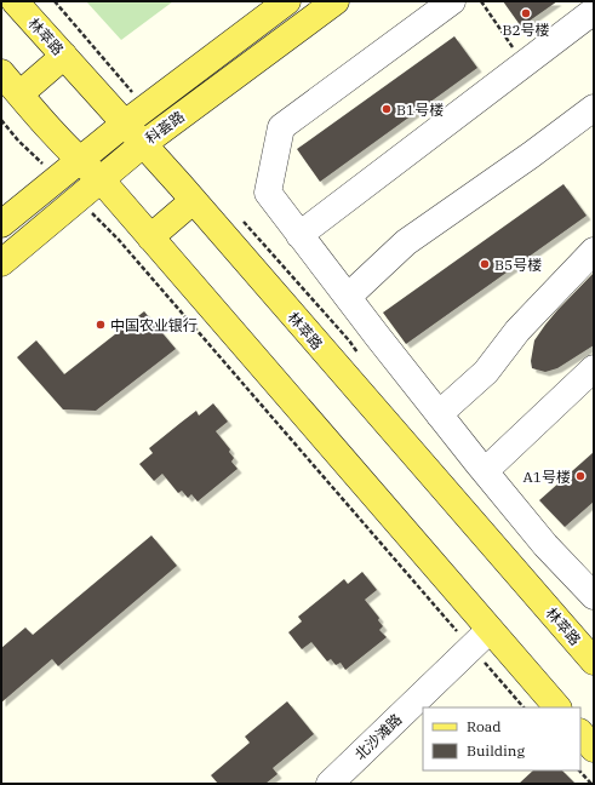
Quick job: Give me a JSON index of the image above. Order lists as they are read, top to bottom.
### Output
{
  "streets": {
    "main road": ["林萃路", "科荟路"],
    "street": ["北沙滩路"]
  },
  "crossings": [
    ["林萃路", "科荟路"]
  ],
  "places": [
    "B2号楼",
    "B1号楼",
    "B5号楼",
    "中国农业银行",
    "A1号楼"
  ],
  "legend": ["Road", "Building"]
}
